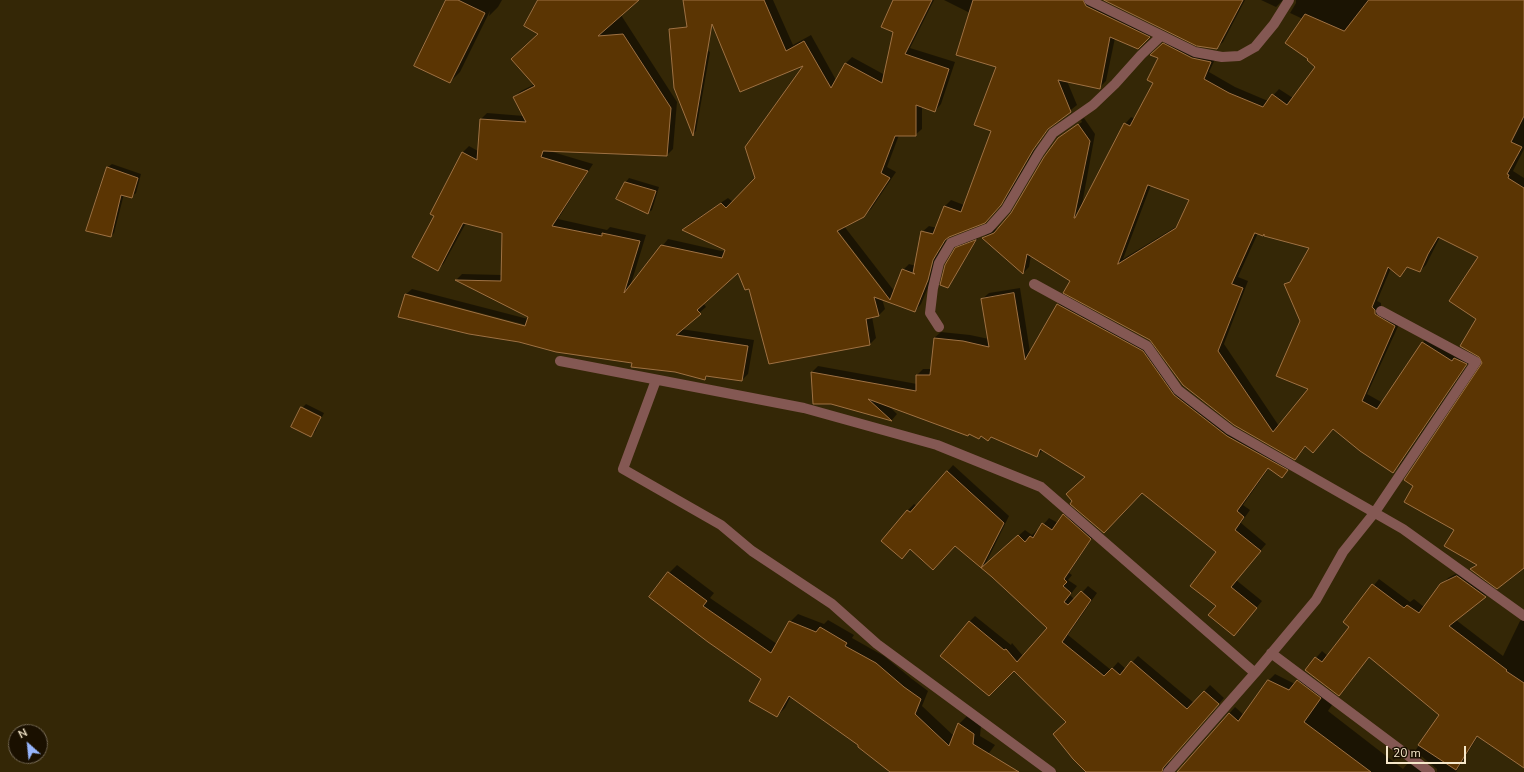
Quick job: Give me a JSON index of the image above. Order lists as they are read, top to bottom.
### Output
{
  "scale_bar": "20 m",
  "north": "top left"
}
